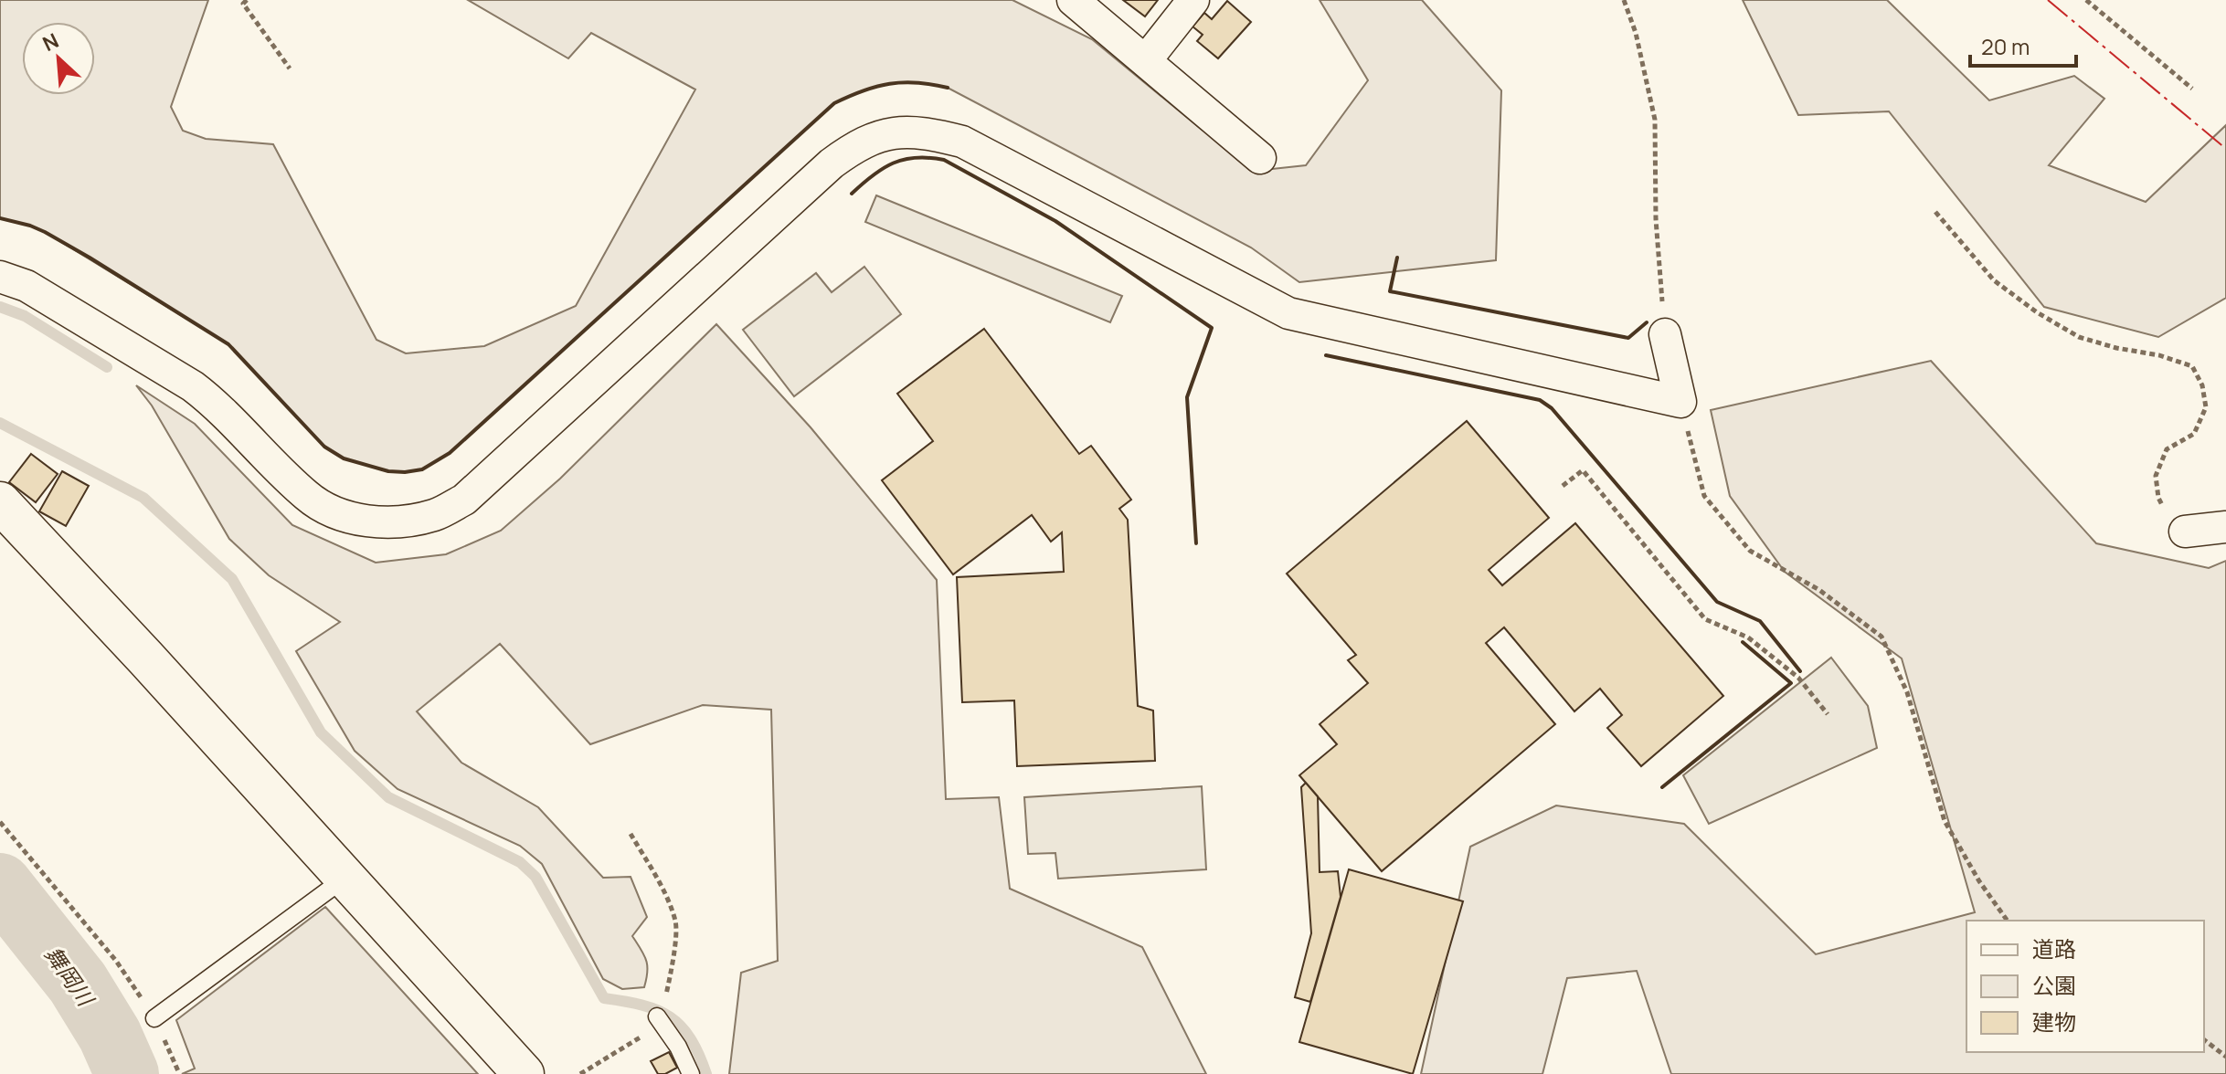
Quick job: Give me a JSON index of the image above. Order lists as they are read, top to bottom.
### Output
{
  "water": ["舞岡川"],
  "legend": ["道路", "公園", "建物"],
  "scale_bar": "20 m",
  "north": "top left"
}
